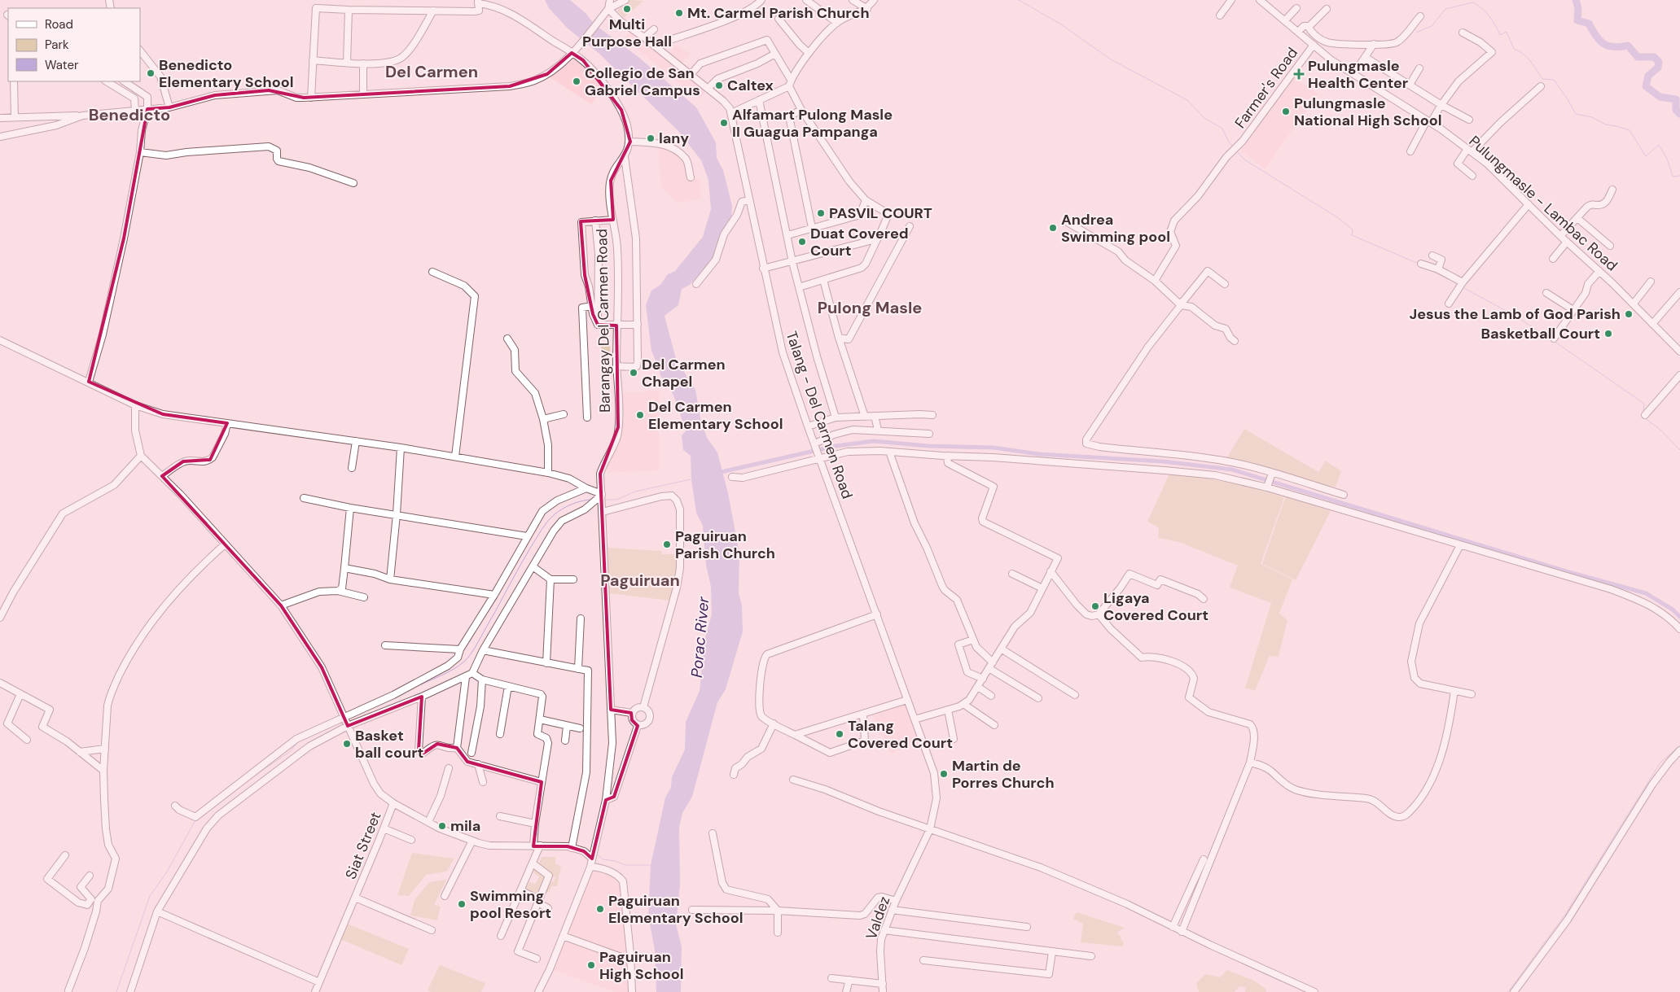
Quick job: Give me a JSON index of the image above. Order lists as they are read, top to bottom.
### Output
{
  "streets": {
    "street": [
      "Farmer's Road",
      "Pulungmasle - Lambac Road",
      "Barangay Del Carmen Road",
      "Talang - Del Carmen Road",
      "Siat Street",
      "Valdez"
    ]
  },
  "crossings": [
    ["Farmer's Road", "Pulungmasle - Lambac Road"],
    ["Talang - Del Carmen Road", "Valdez"]
  ],
  "districts": [
    "Del Carmen",
    "Benedicto",
    "Pulong Masle",
    "Paguiruan"
  ],
  "water": ["Porac River"],
  "places": {
    "other": [
      "Multi Purpose Hall",
      "Mt. Carmel Parish Church",
      "Benedicto Elementary School",
      "Collegio de San Gabriel Campus",
      "Caltex",
      "Pulungmasle National High School",
      "Alfamart Pulong Masle II Guagua Pampanga",
      "lany",
      "PASVIL COURT",
      "Andrea Swimming pool",
      "Duat Covered Court",
      "Jesus the Lamb of God Parish",
      "Basketball Court",
      "Del Carmen Chapel",
      "Del Carmen Elementary School",
      "Paguiruan Parish Church",
      "Ligaya Covered Court",
      "Talang Covered Court",
      "Basket ball court",
      "Martin de Porres Church",
      "mila",
      "Swimming pool Resort",
      "Paguiruan Elementary School",
      "Paguiruan High School"
    ],
    "health": ["Pulungmasle Health Center"]
  },
  "legend": ["Road", "Park", "Water"]
}
